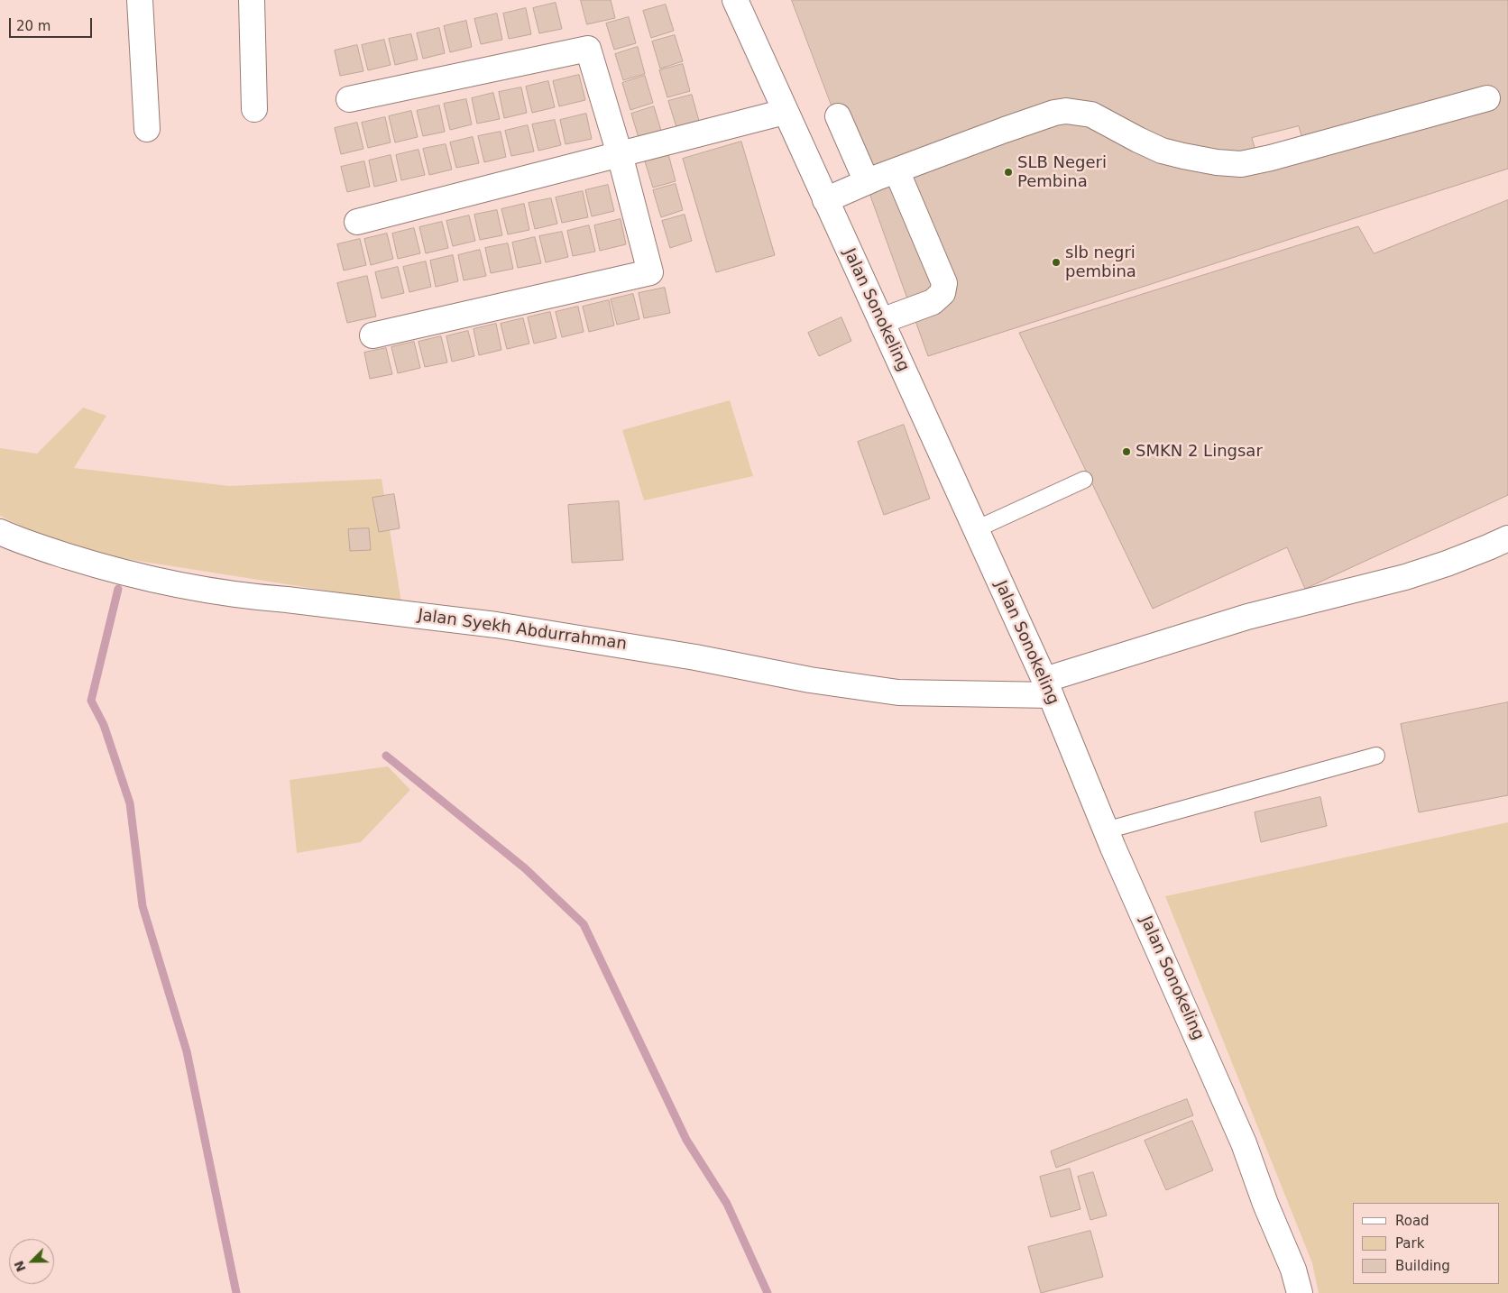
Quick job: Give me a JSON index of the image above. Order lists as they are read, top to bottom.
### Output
{
  "streets": {
    "street": ["Jalan Sonokeling", "Jalan Syekh Abdurrahman"]
  },
  "crossings": [
    ["Jalan Sonokeling", "Jalan Syekh Abdurrahman"]
  ],
  "places": ["SLB Negeri Pembina", "slb negri pembina", "SMKN 2 Lingsar"],
  "legend": ["Road", "Park", "Building"],
  "scale_bar": "20 m",
  "north": "bottom left"
}
